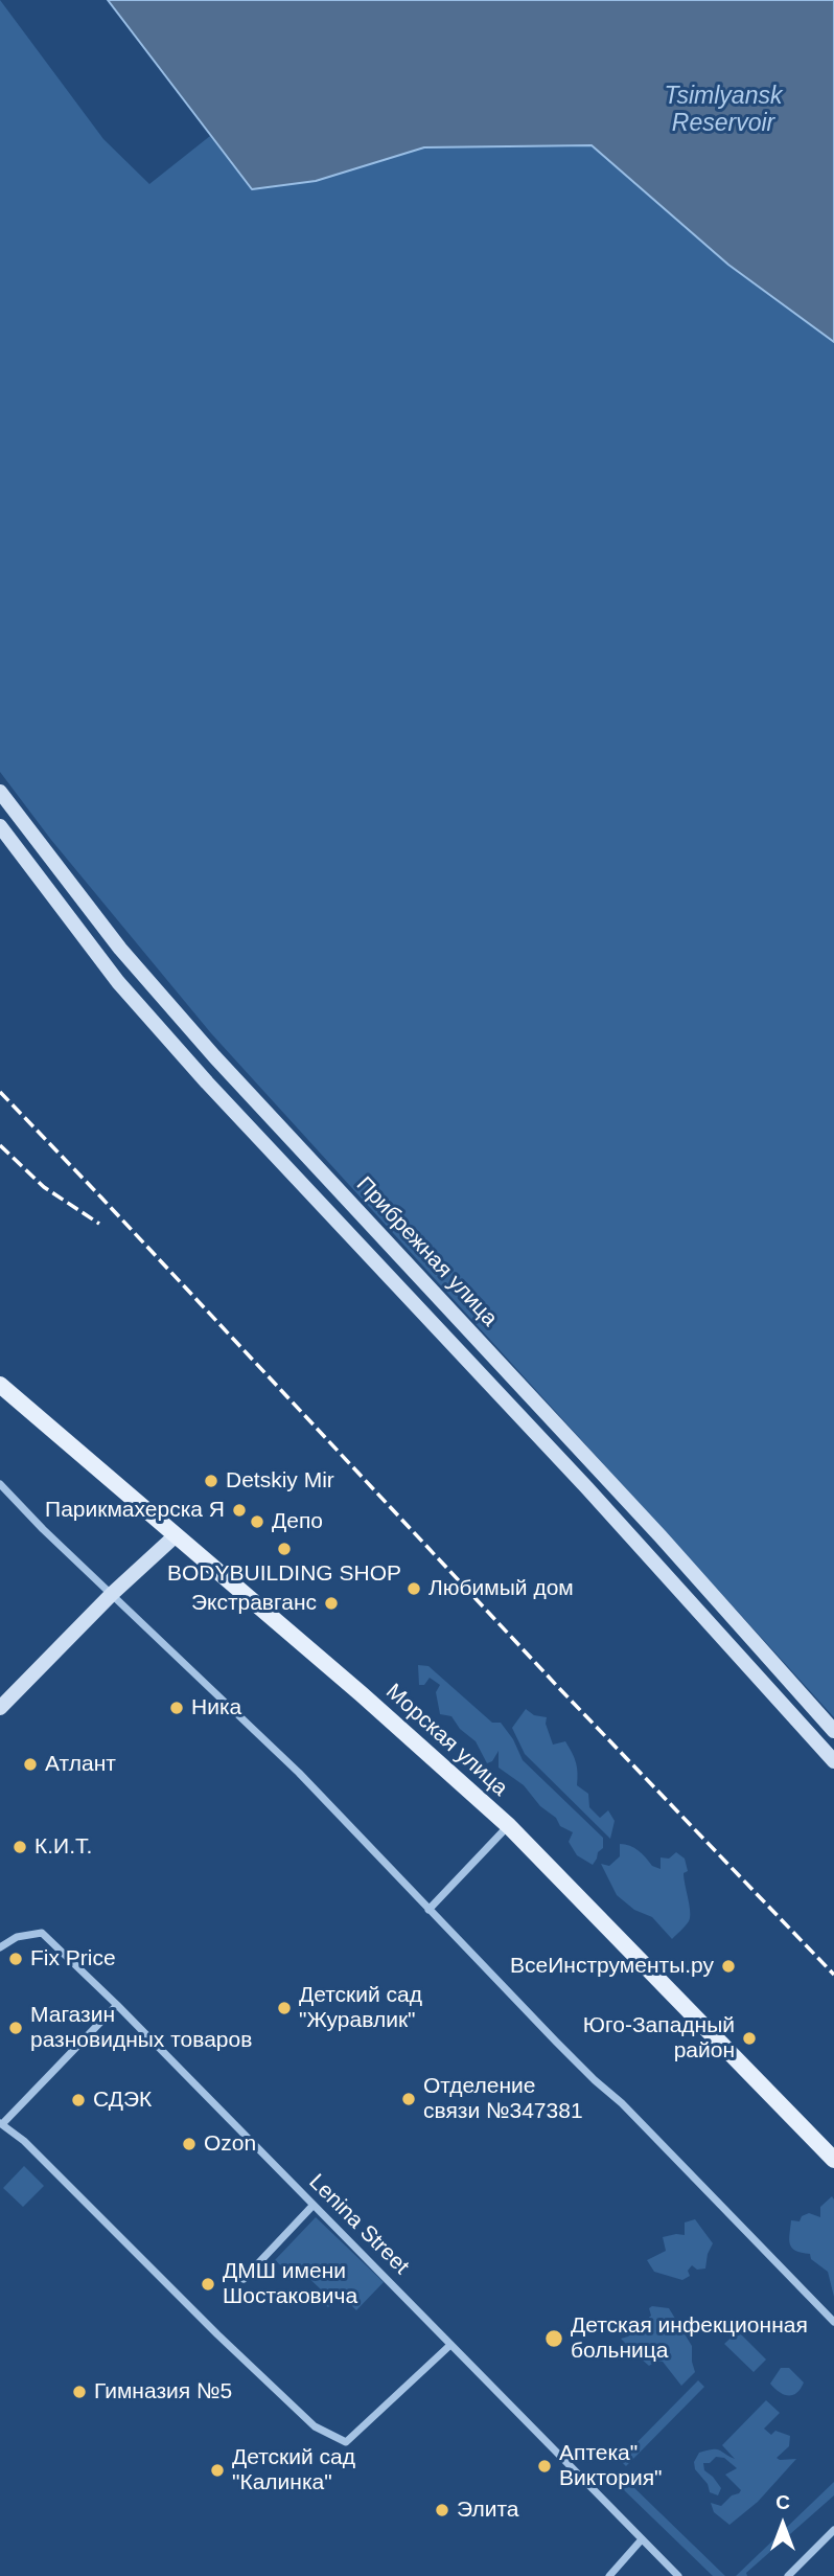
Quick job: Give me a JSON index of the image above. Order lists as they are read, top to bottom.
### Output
{
  "streets": {
    "main road": ["Прибрежная улица", "Морская улица"],
    "street": ["Lenina Street"]
  },
  "water": ["Tsimlyansk Reservoir"],
  "places": [
    "Detskiy Mir",
    "Парикмахерска Я",
    "Депо",
    "BODYBUILDING SHOP",
    "Любимый дом",
    "Экстравганс",
    "Ника",
    "Атлант",
    "К.И.Т.",
    "Fix Price",
    "ВсеИнструменты.ру",
    "Детский сад \"Журавлик\"",
    "Магазин разновидных товаров",
    "Юго-Западный район",
    "Отделение связи №347381",
    "СДЭК",
    "Ozon",
    "ДМШ имени Шостаковича",
    "Детская инфекционная больница",
    "Гимназия №5",
    "Аптека\" Виктория\"",
    "Детский сад \"Калинка\"",
    "Элита"
  ],
  "north": "top"
}
